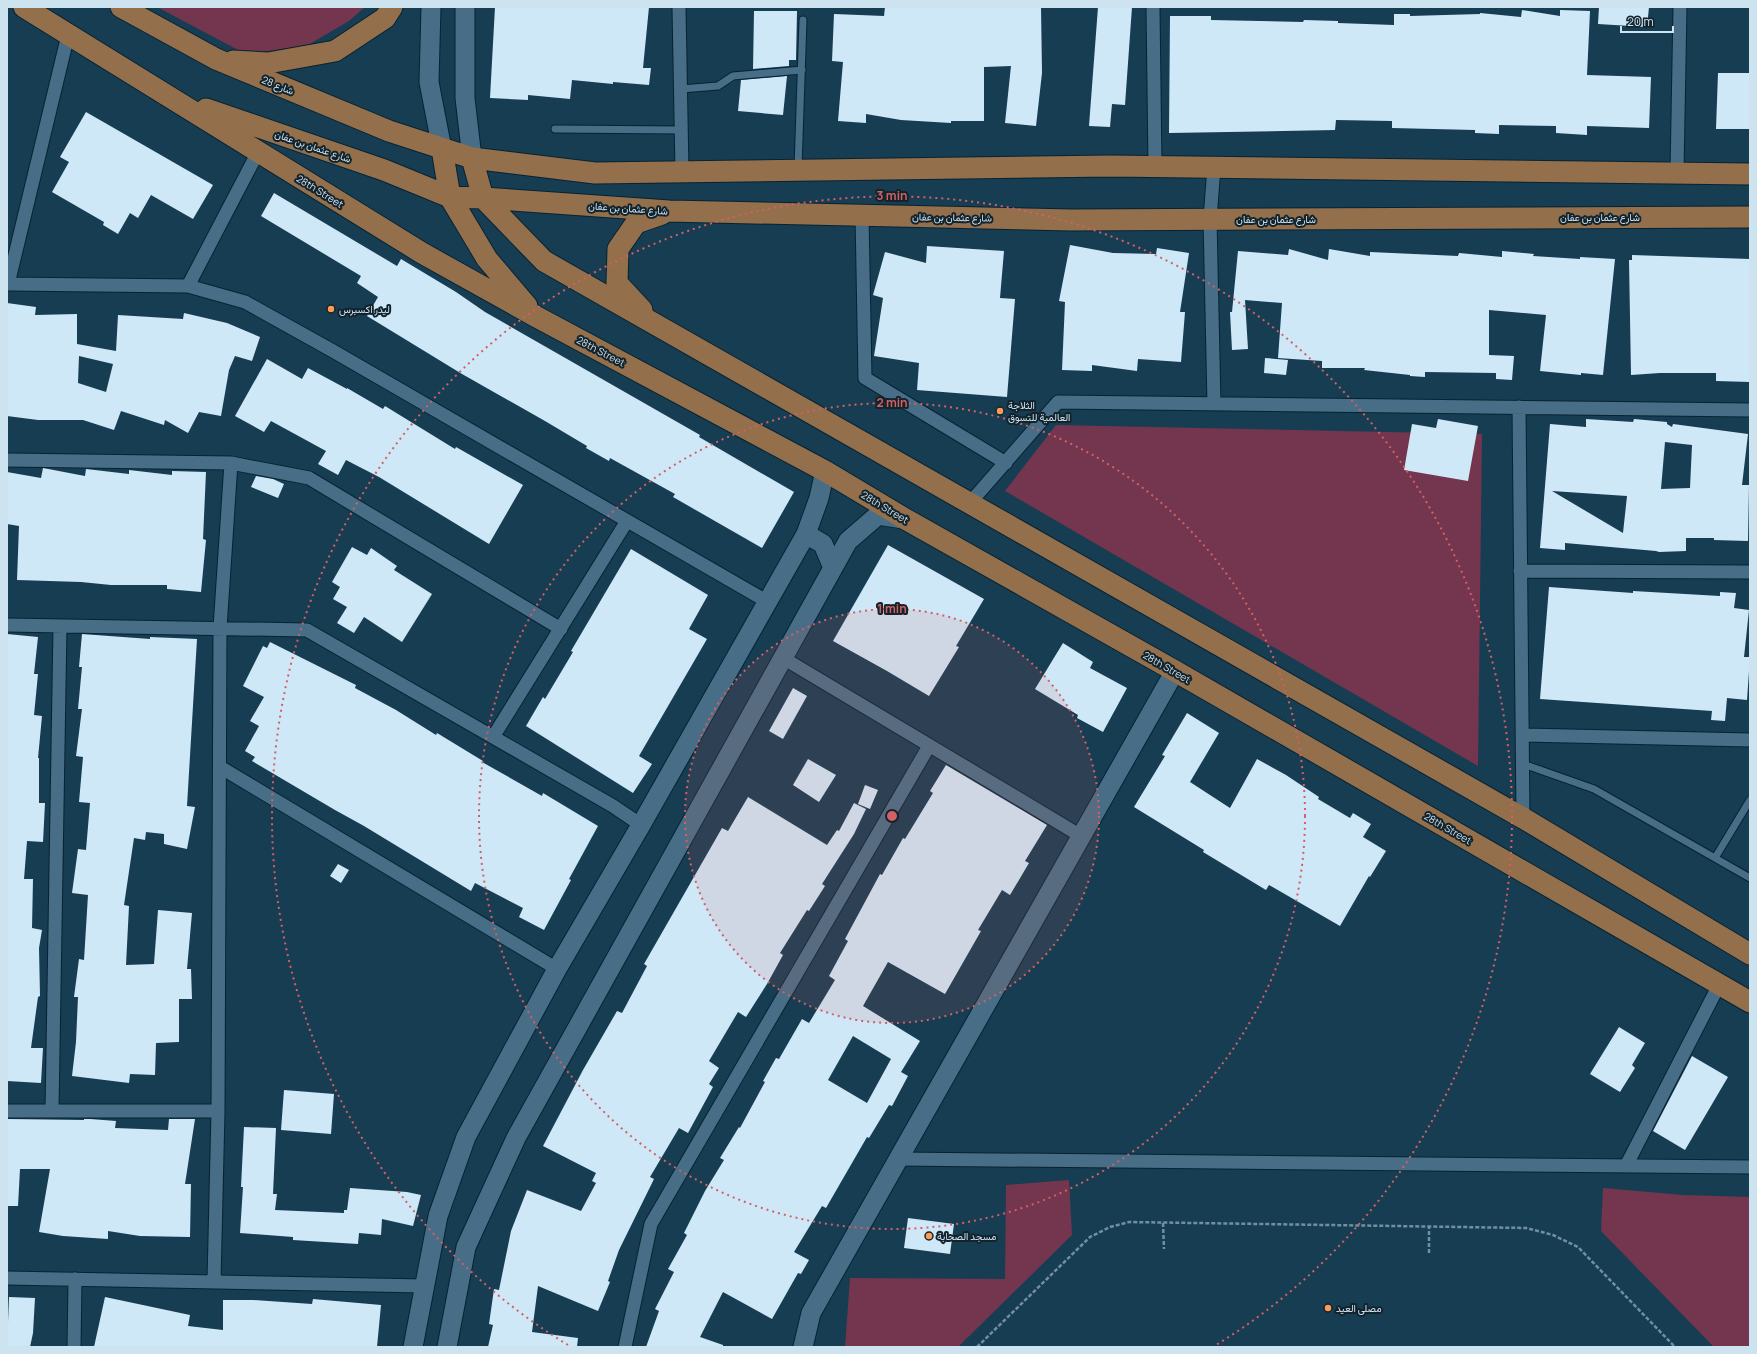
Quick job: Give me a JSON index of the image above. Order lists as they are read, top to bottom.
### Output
{
  "streets": {
    "main road": ["شارع 28", "شارع عثمان بن عفان", "28th Street"]
  },
  "crossings": [
    ["شارع عثمان بن عفان", "28th Street"]
  ],
  "places": [
    "ليدر اكسبرس",
    "الثلاجة العالمية للتسوق",
    "مسجد الصحابة",
    "مصلى العيد"
  ],
  "scale_bar": "20 m",
  "rings": ["3 min", "2 min", "1 min"]
}
